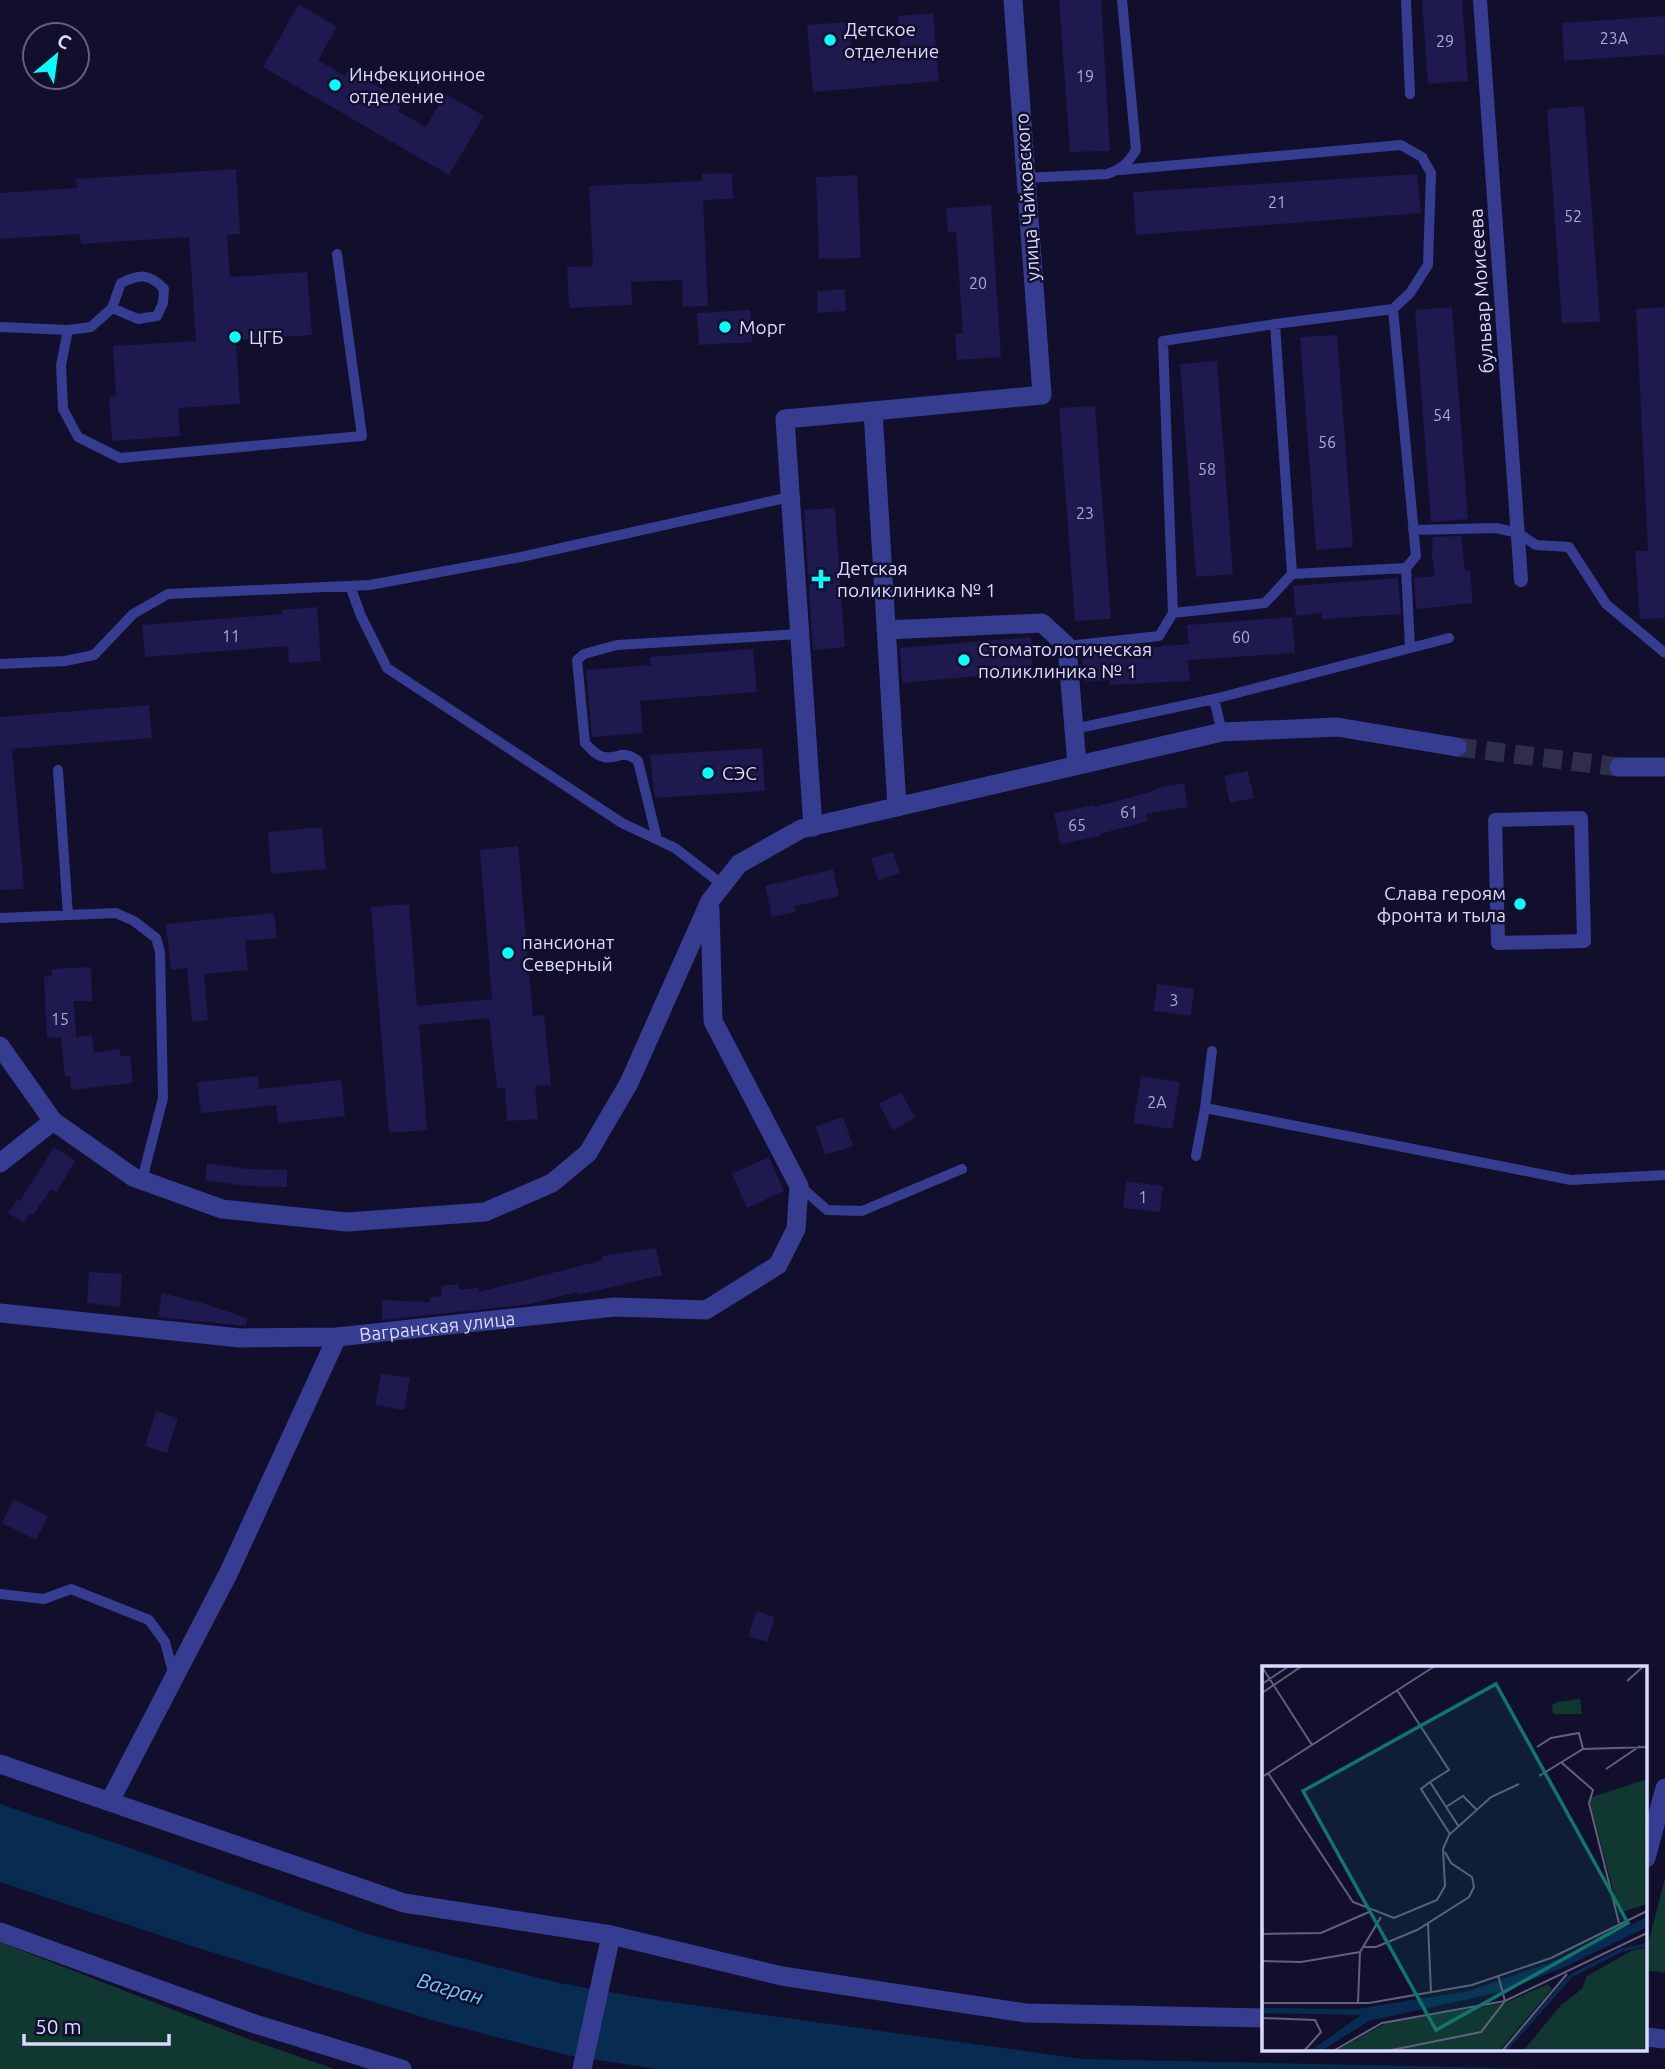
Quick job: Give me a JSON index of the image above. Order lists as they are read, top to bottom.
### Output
{
  "streets": {
    "street": ["улица Чайковского", "бульвар Моисеева", "Вагранская улица"]
  },
  "water": ["Вагран"],
  "places": {
    "other": [
      "Детское отделение",
      "Инфекционное отделение",
      "Морг",
      "ЦГБ",
      "Стоматологическая поликлиника № 1",
      "СЭС",
      "Слава героям фронта и тыла",
      "пансионат Северный"
    ],
    "health": ["Детская поликлиника № 1"]
  },
  "house_numbers": [
    "23А",
    "29",
    "19",
    "21",
    "52",
    "20",
    "54",
    "56",
    "58",
    "23",
    "11",
    "60",
    "61",
    "65",
    "3",
    "15",
    "2А",
    "1"
  ],
  "scale_bar": "50 m",
  "north": "top right"
}
